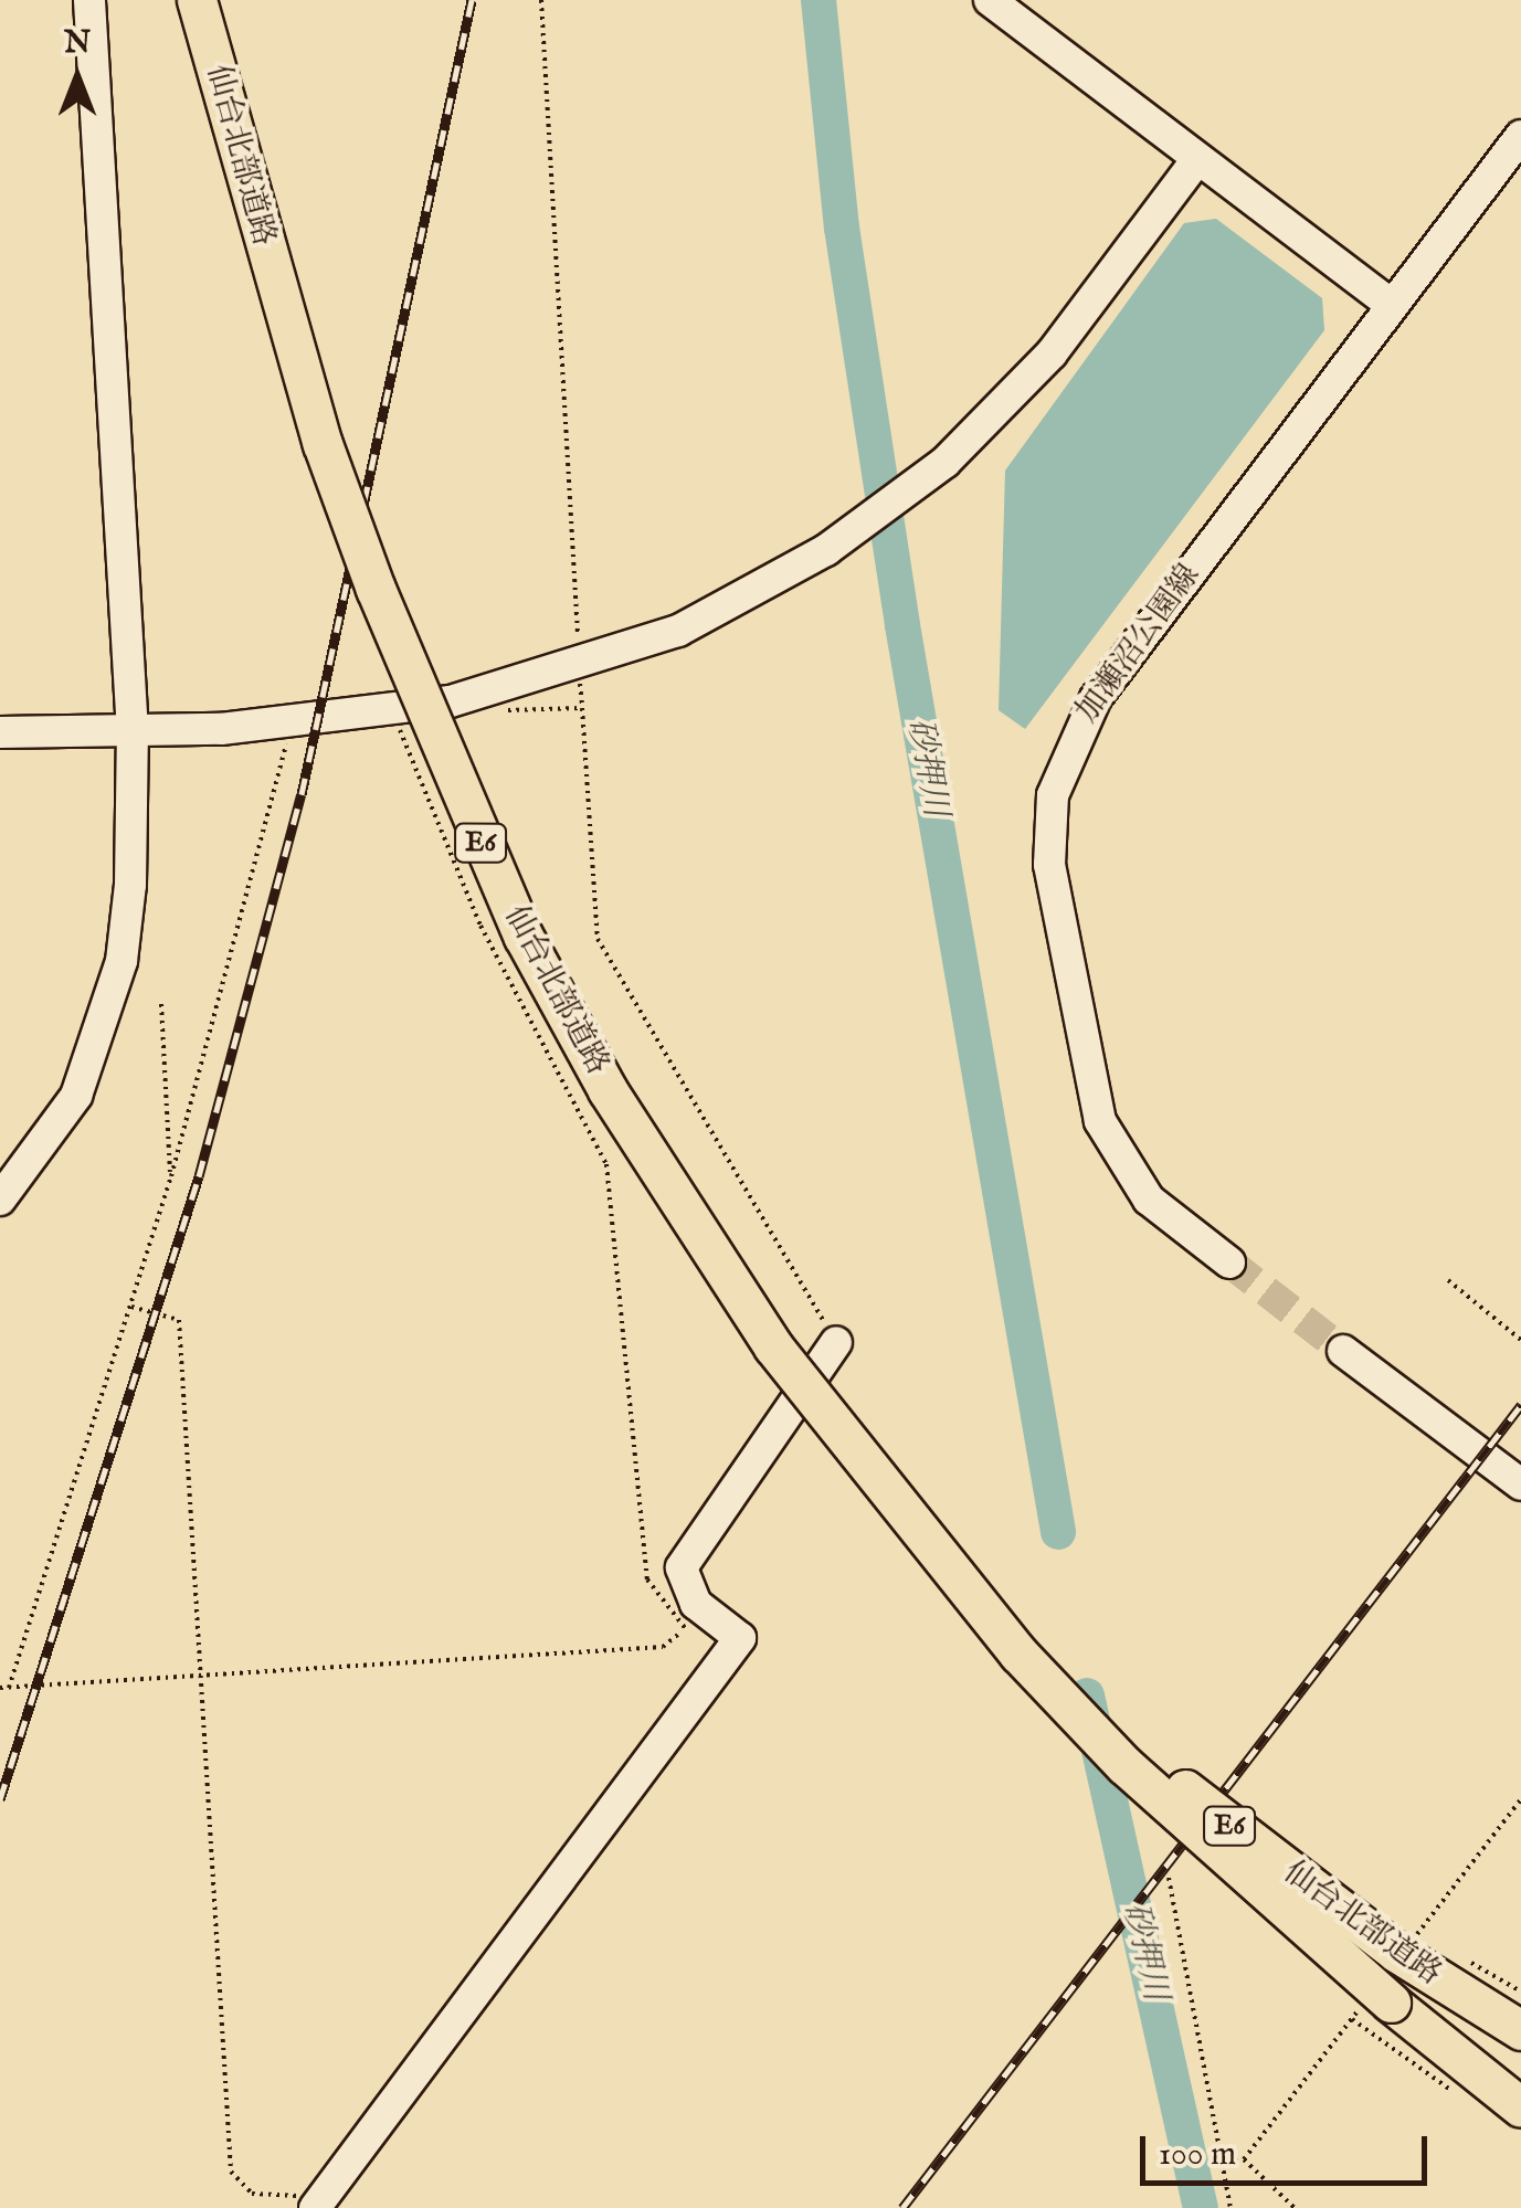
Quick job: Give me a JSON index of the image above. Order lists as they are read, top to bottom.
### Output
{
  "streets": {
    "highway": ["仙台北部道路", "E6"],
    "street": ["加瀬沼公園線"]
  },
  "water": ["砂押川"],
  "scale_bar": "100 m",
  "north": "top"
}
